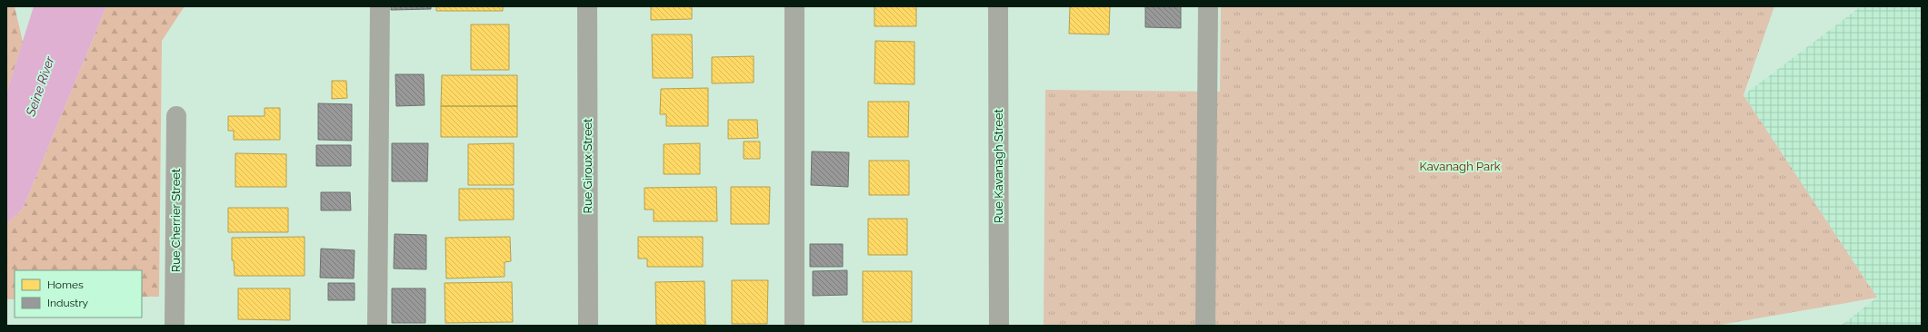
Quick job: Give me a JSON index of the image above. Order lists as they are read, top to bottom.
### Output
{
  "streets": {
    "street": ["Rue Giroux Street", "Rue Kavanagh Street", "Rue Cherrier Street"]
  },
  "water": ["Seine River"],
  "parks": ["Kavanagh Park"],
  "legend": ["Homes", "Industry"]
}
